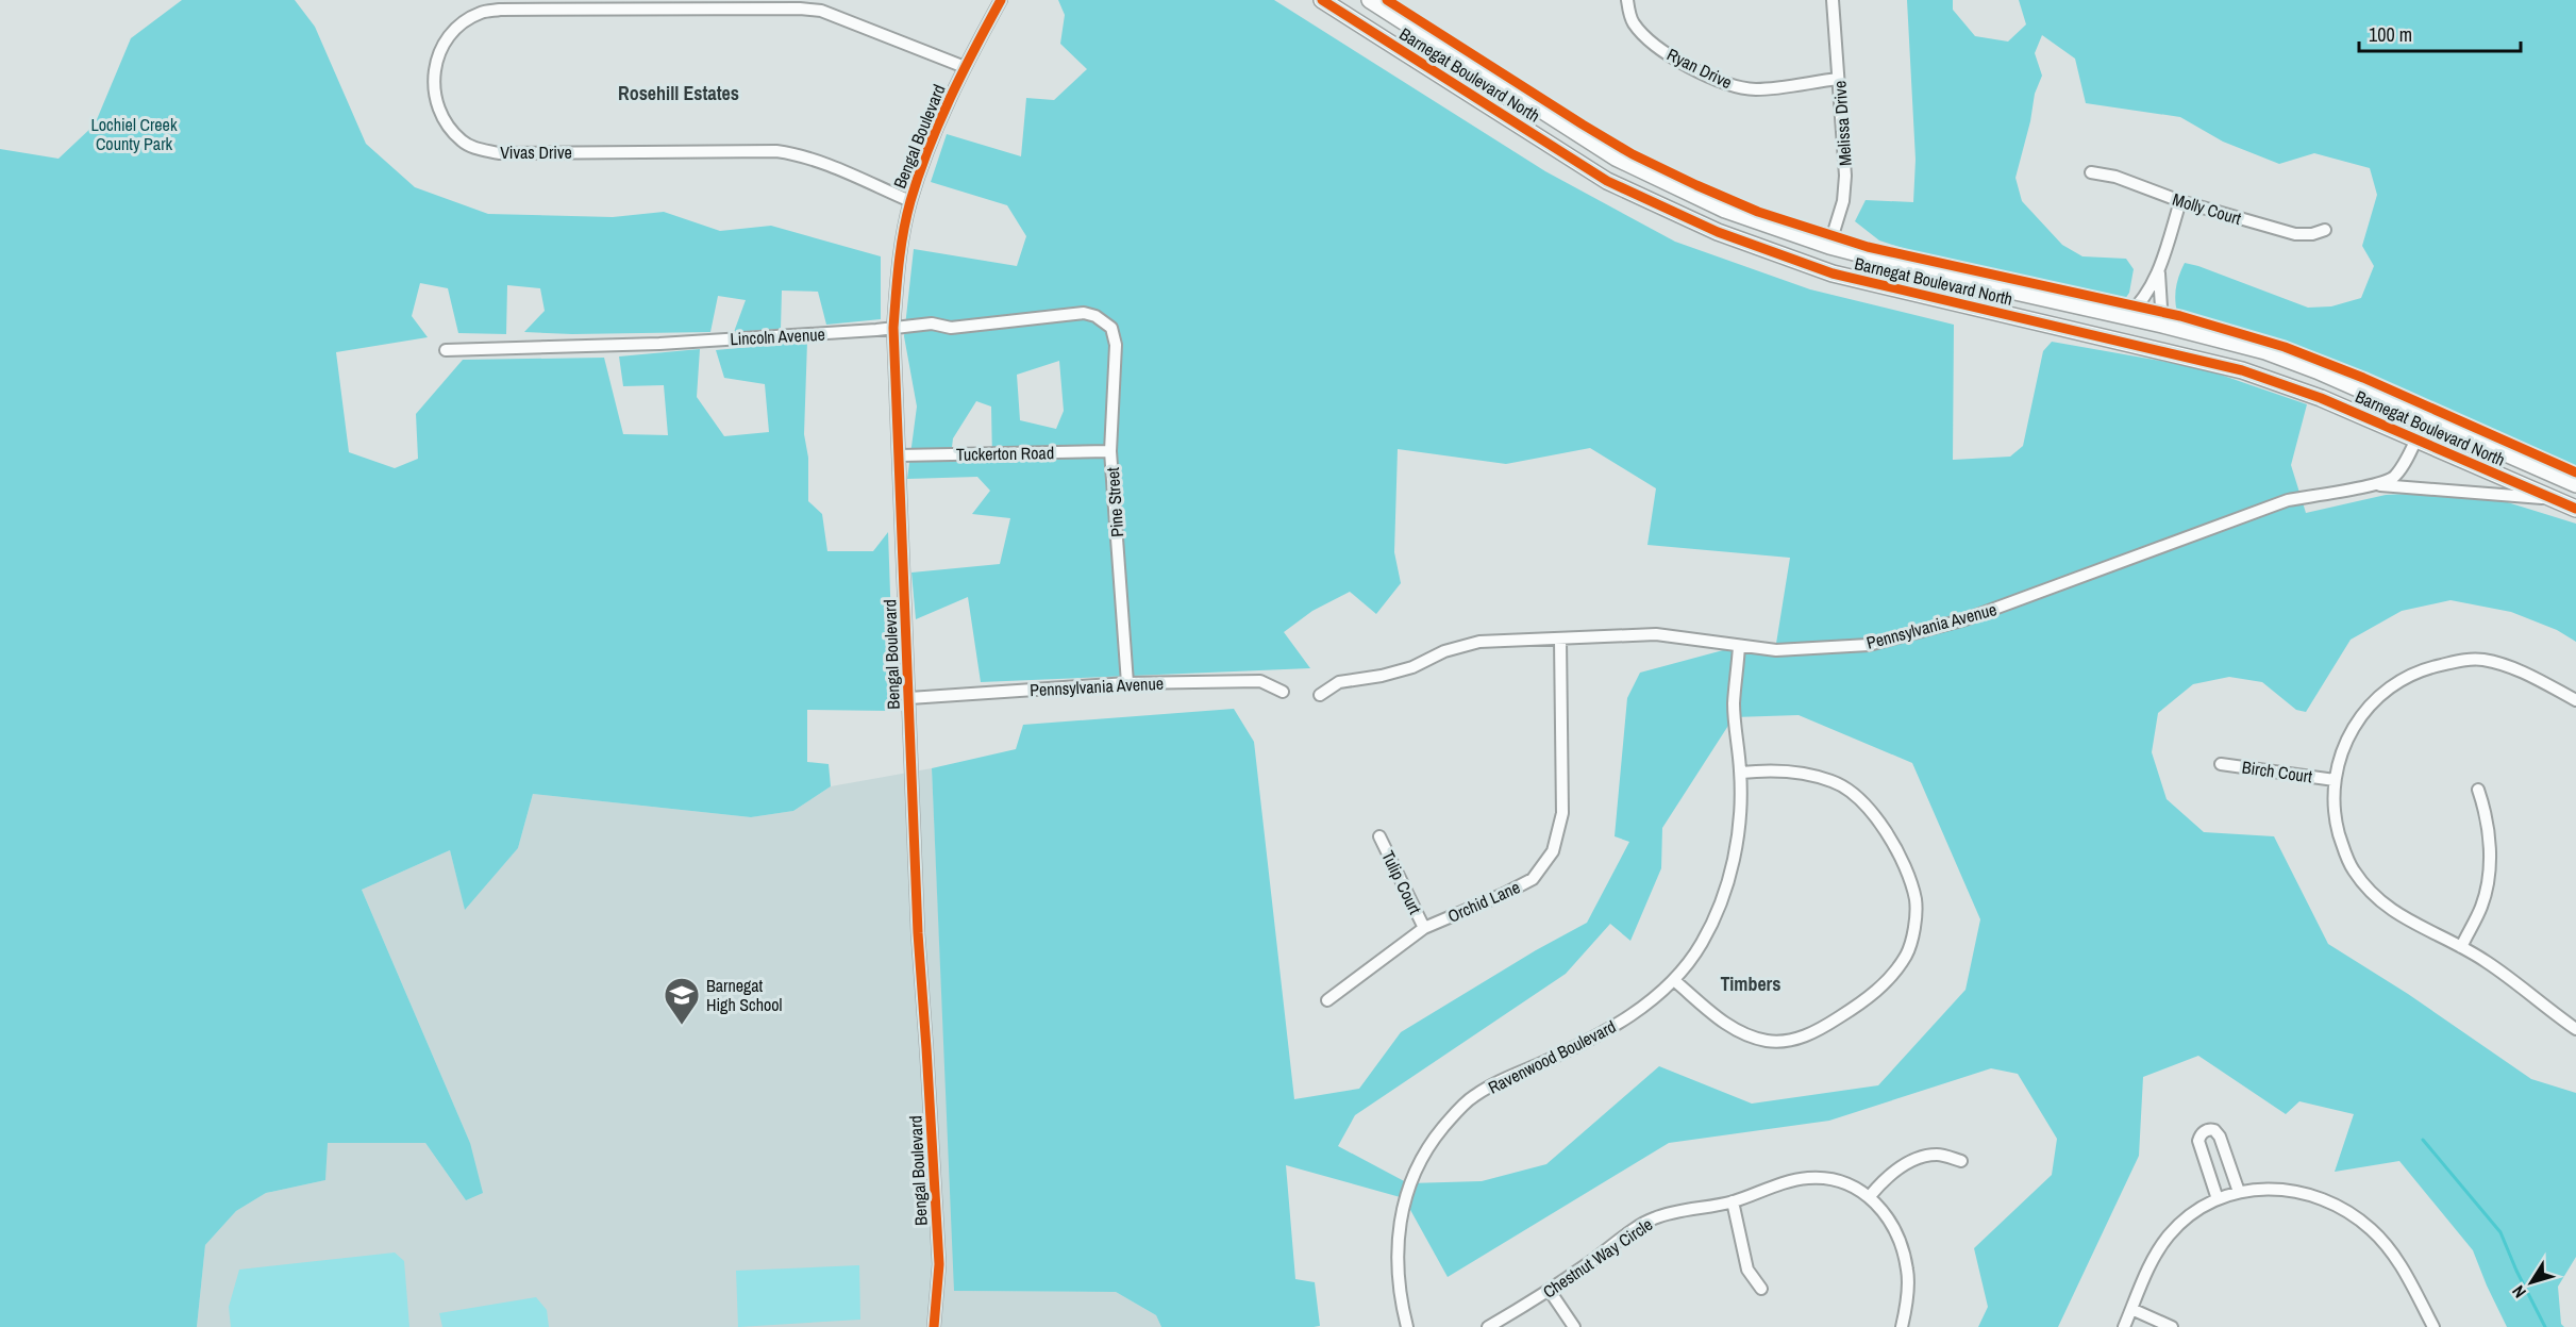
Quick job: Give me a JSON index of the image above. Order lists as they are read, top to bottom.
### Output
{
  "streets": {
    "street": [
      "Ryan Drive",
      "Barnegat Boulevard North",
      "Melissa Drive",
      "Bengal Boulevard",
      "Vivas Drive",
      "Molly Court",
      "Lincoln Avenue",
      "Tuckerton Road",
      "Pine Street",
      "Pennsylvania Avenue",
      "Birch Court",
      "Tulip Court",
      "Orchid Lane",
      "Ravenwood Boulevard",
      "Chestnut Way Circle"
    ]
  },
  "crossings": [
    ["Ryan Drive", "Melissa Drive"],
    ["Barnegat Boulevard North", "Melissa Drive"],
    ["Barnegat Boulevard North", "Pennsylvania Avenue"],
    ["Bengal Boulevard", "Vivas Drive"],
    ["Bengal Boulevard", "Lincoln Avenue"],
    ["Bengal Boulevard", "Tuckerton Road"],
    ["Bengal Boulevard", "Pennsylvania Avenue"],
    ["Lincoln Avenue", "Pine Street"],
    ["Tuckerton Road", "Pine Street"],
    ["Pine Street", "Pennsylvania Avenue"],
    ["Pennsylvania Avenue", "Orchid Lane"],
    ["Pennsylvania Avenue", "Ravenwood Boulevard"],
    ["Tulip Court", "Orchid Lane"]
  ],
  "districts": ["Rosehill Estates", "Timbers"],
  "parks": ["Lochiel Creek County Park"],
  "places": {
    "school or university": ["Barnegat High School"]
  },
  "scale_bar": "100 m",
  "north": "bottom left"
}
